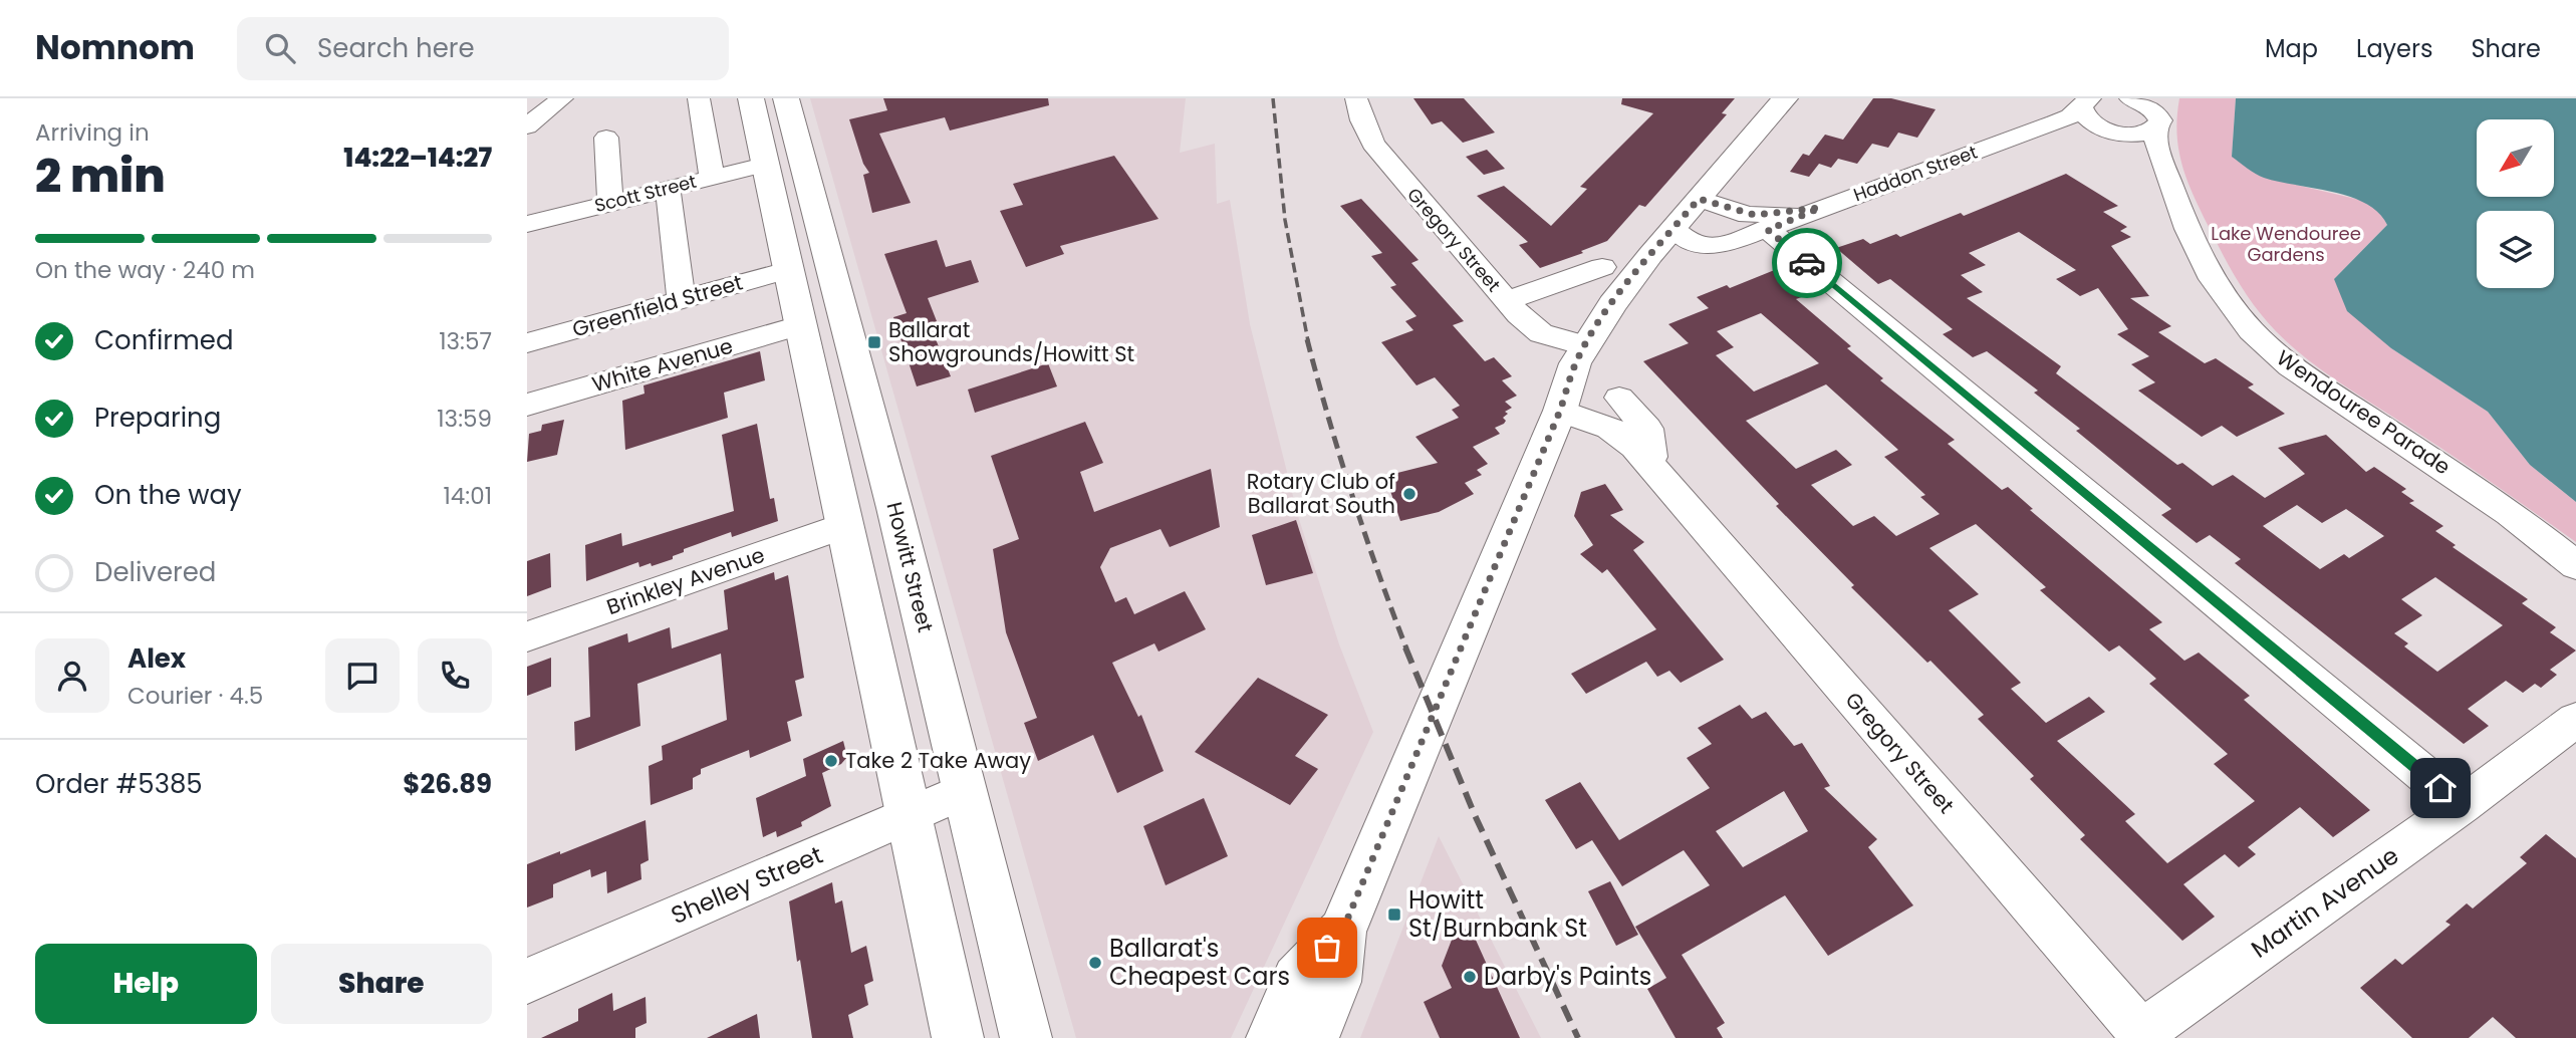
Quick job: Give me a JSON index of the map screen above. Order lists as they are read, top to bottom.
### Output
{
  "streets": {
    "main road": ["Howitt Street"],
    "street": [
      "Haddon Street",
      "Scott Street",
      "Gregory Street",
      "Greenfield Street",
      "White Avenue",
      "Wendouree Parade",
      "Brinkley Avenue",
      "Shelley Street",
      "Martin Avenue"
    ]
  },
  "crossings": [
    ["Haddon Street", "Wendouree Parade"],
    ["Gregory Street", "Martin Avenue"],
    ["Howitt Street", "Shelley Street"]
  ],
  "parks": ["Lake Wendouree Gardens"],
  "places": {
    "transit": ["Ballarat Showgrounds/Howitt St", "Howitt St/Burnbank St"],
    "other": [
      "Rotary Club of Ballarat South",
      "Take 2 Take Away",
      "Ballarat's Cheapest Cars",
      "Darby's Paints"
    ]
  },
  "north": "bottom left",
  "page": {
    "header": "Nomnom",
    "search": "Search here",
    "nav": ["Map", "Layers", "Share"],
    "heading": ["2 min", "Arriving in", "14:22–14:27"],
    "panel": [
      "Alex",
      "Courier · 4.5",
      "Order #5385",
      "$26.89"
    ],
    "bar": "On the way · 240 m",
    "list": [
      ["Confirmed", "13:57"],
      ["Preparing", "13:59"],
      ["On the way", "14:01"],
      "Delivered"
    ],
    "buttons": ["Help", "Share"]
  }
}
